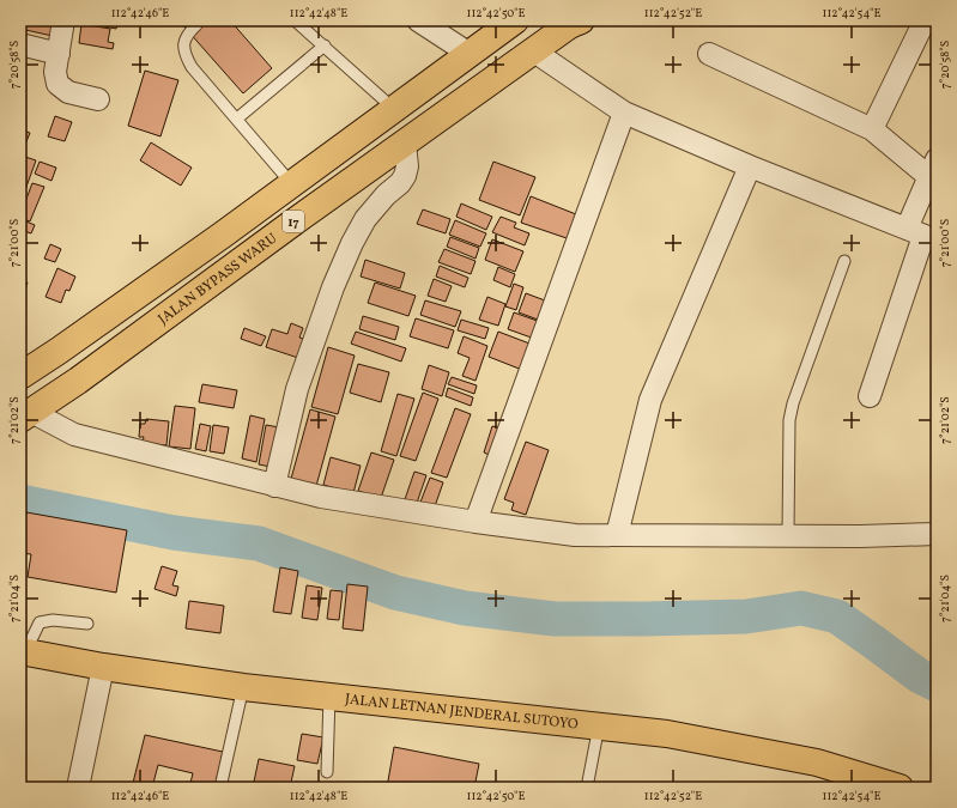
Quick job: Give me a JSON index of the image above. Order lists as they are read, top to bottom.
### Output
{
  "streets": {
    "highway": ["17", "JALAN BYPASS WARU", "JALAN LETNAN JENDERAL SUTOYO"]
  },
  "coordinates": [
    "112°42'46\"E",
    "112°42'48\"E",
    "112°42'50\"E",
    "112°42'52\"E",
    "112°42'54\"E",
    "7°20'58\"S",
    "7°21'00\"S",
    "7°21'02\"S",
    "7°21'04\"S"
  ]
}
